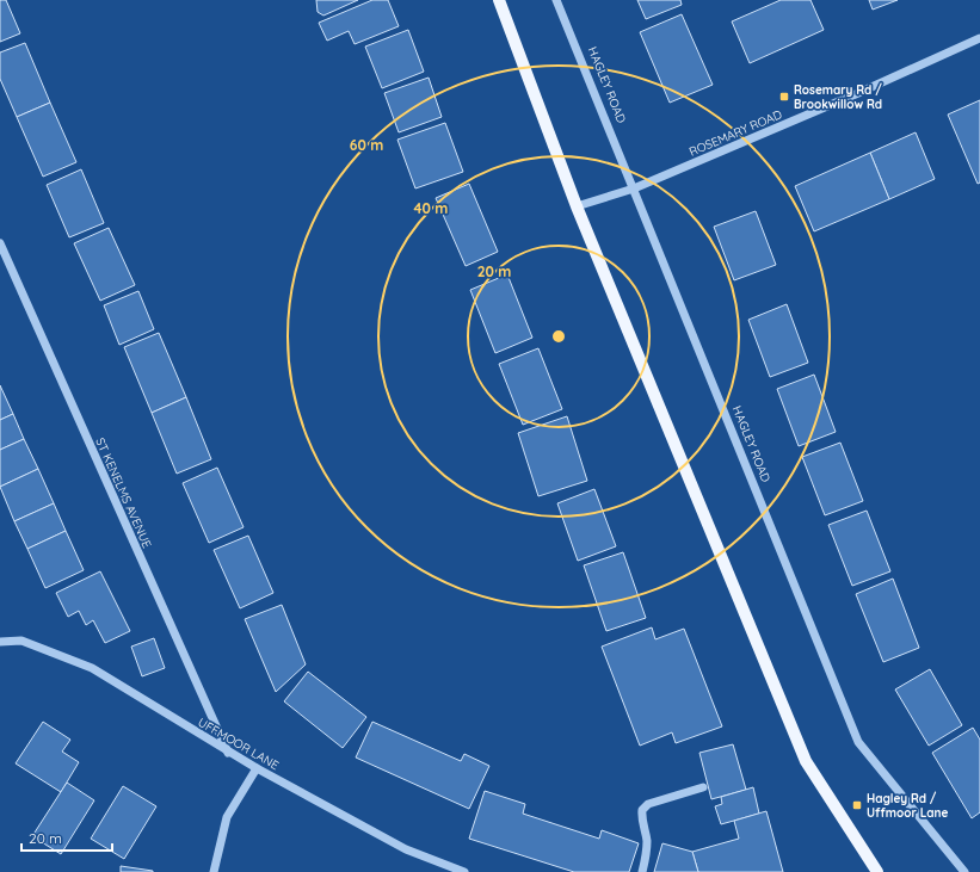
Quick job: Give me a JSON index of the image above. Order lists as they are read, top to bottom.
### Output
{
  "streets": {
    "street": [
      "HAGLEY ROAD",
      "ROSEMARY ROAD",
      "ST KENELMS AVENUE",
      "UFFMOOR LANE"
    ]
  },
  "crossings": [
    ["HAGLEY ROAD", "ROSEMARY ROAD"],
    ["ST KENELMS AVENUE", "UFFMOOR LANE"]
  ],
  "places": {
    "transit": ["Rosemary Rd / Brookwillow Rd", "Hagley Rd / Uffmoor Lane"]
  },
  "scale_bar": "20 m",
  "rings": ["60 m", "40 m", "20 m"]
}
